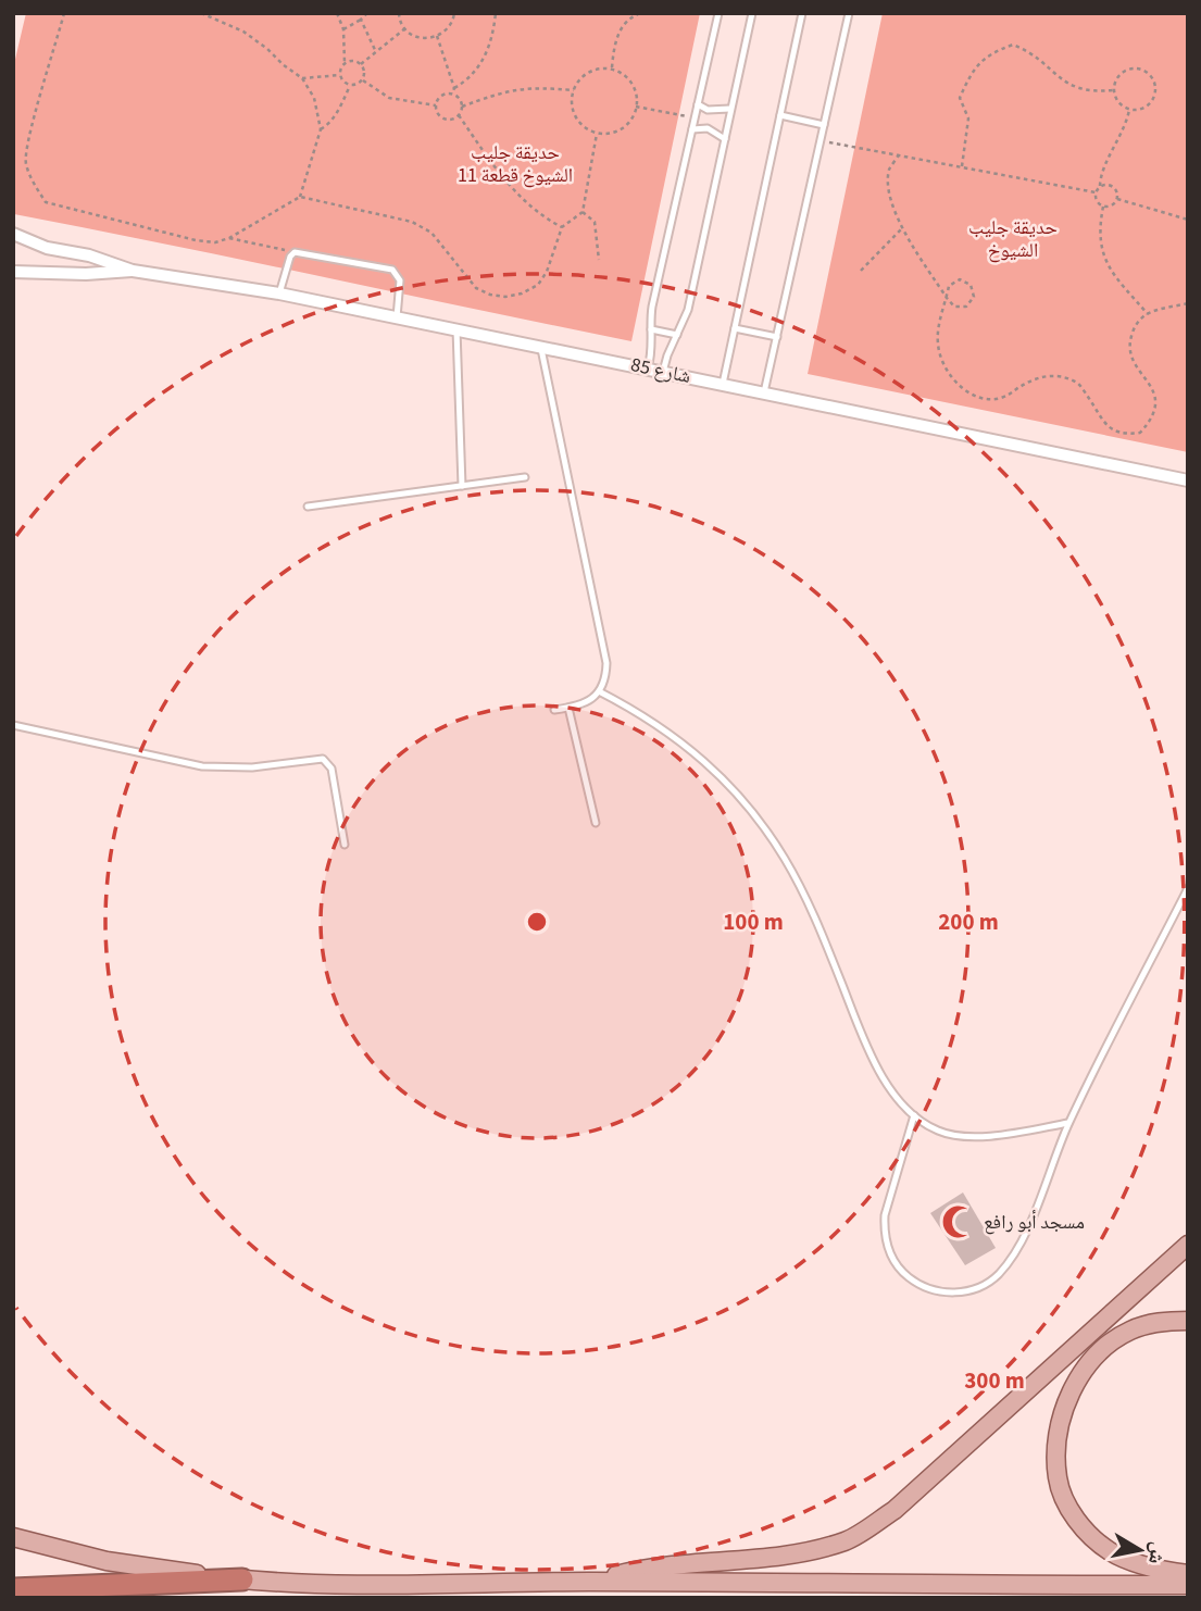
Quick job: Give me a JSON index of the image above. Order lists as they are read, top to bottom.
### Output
{
  "streets": {
    "street": ["شارع 85"]
  },
  "parks": ["حديقة جليب الشيوخ قطعة 11", "حديقة جليب الشيوخ"],
  "places": {
    "mosque": ["مسجد أبو رافع"]
  },
  "north": "right",
  "rings": ["100 m", "200 m", "300 m"]
}
